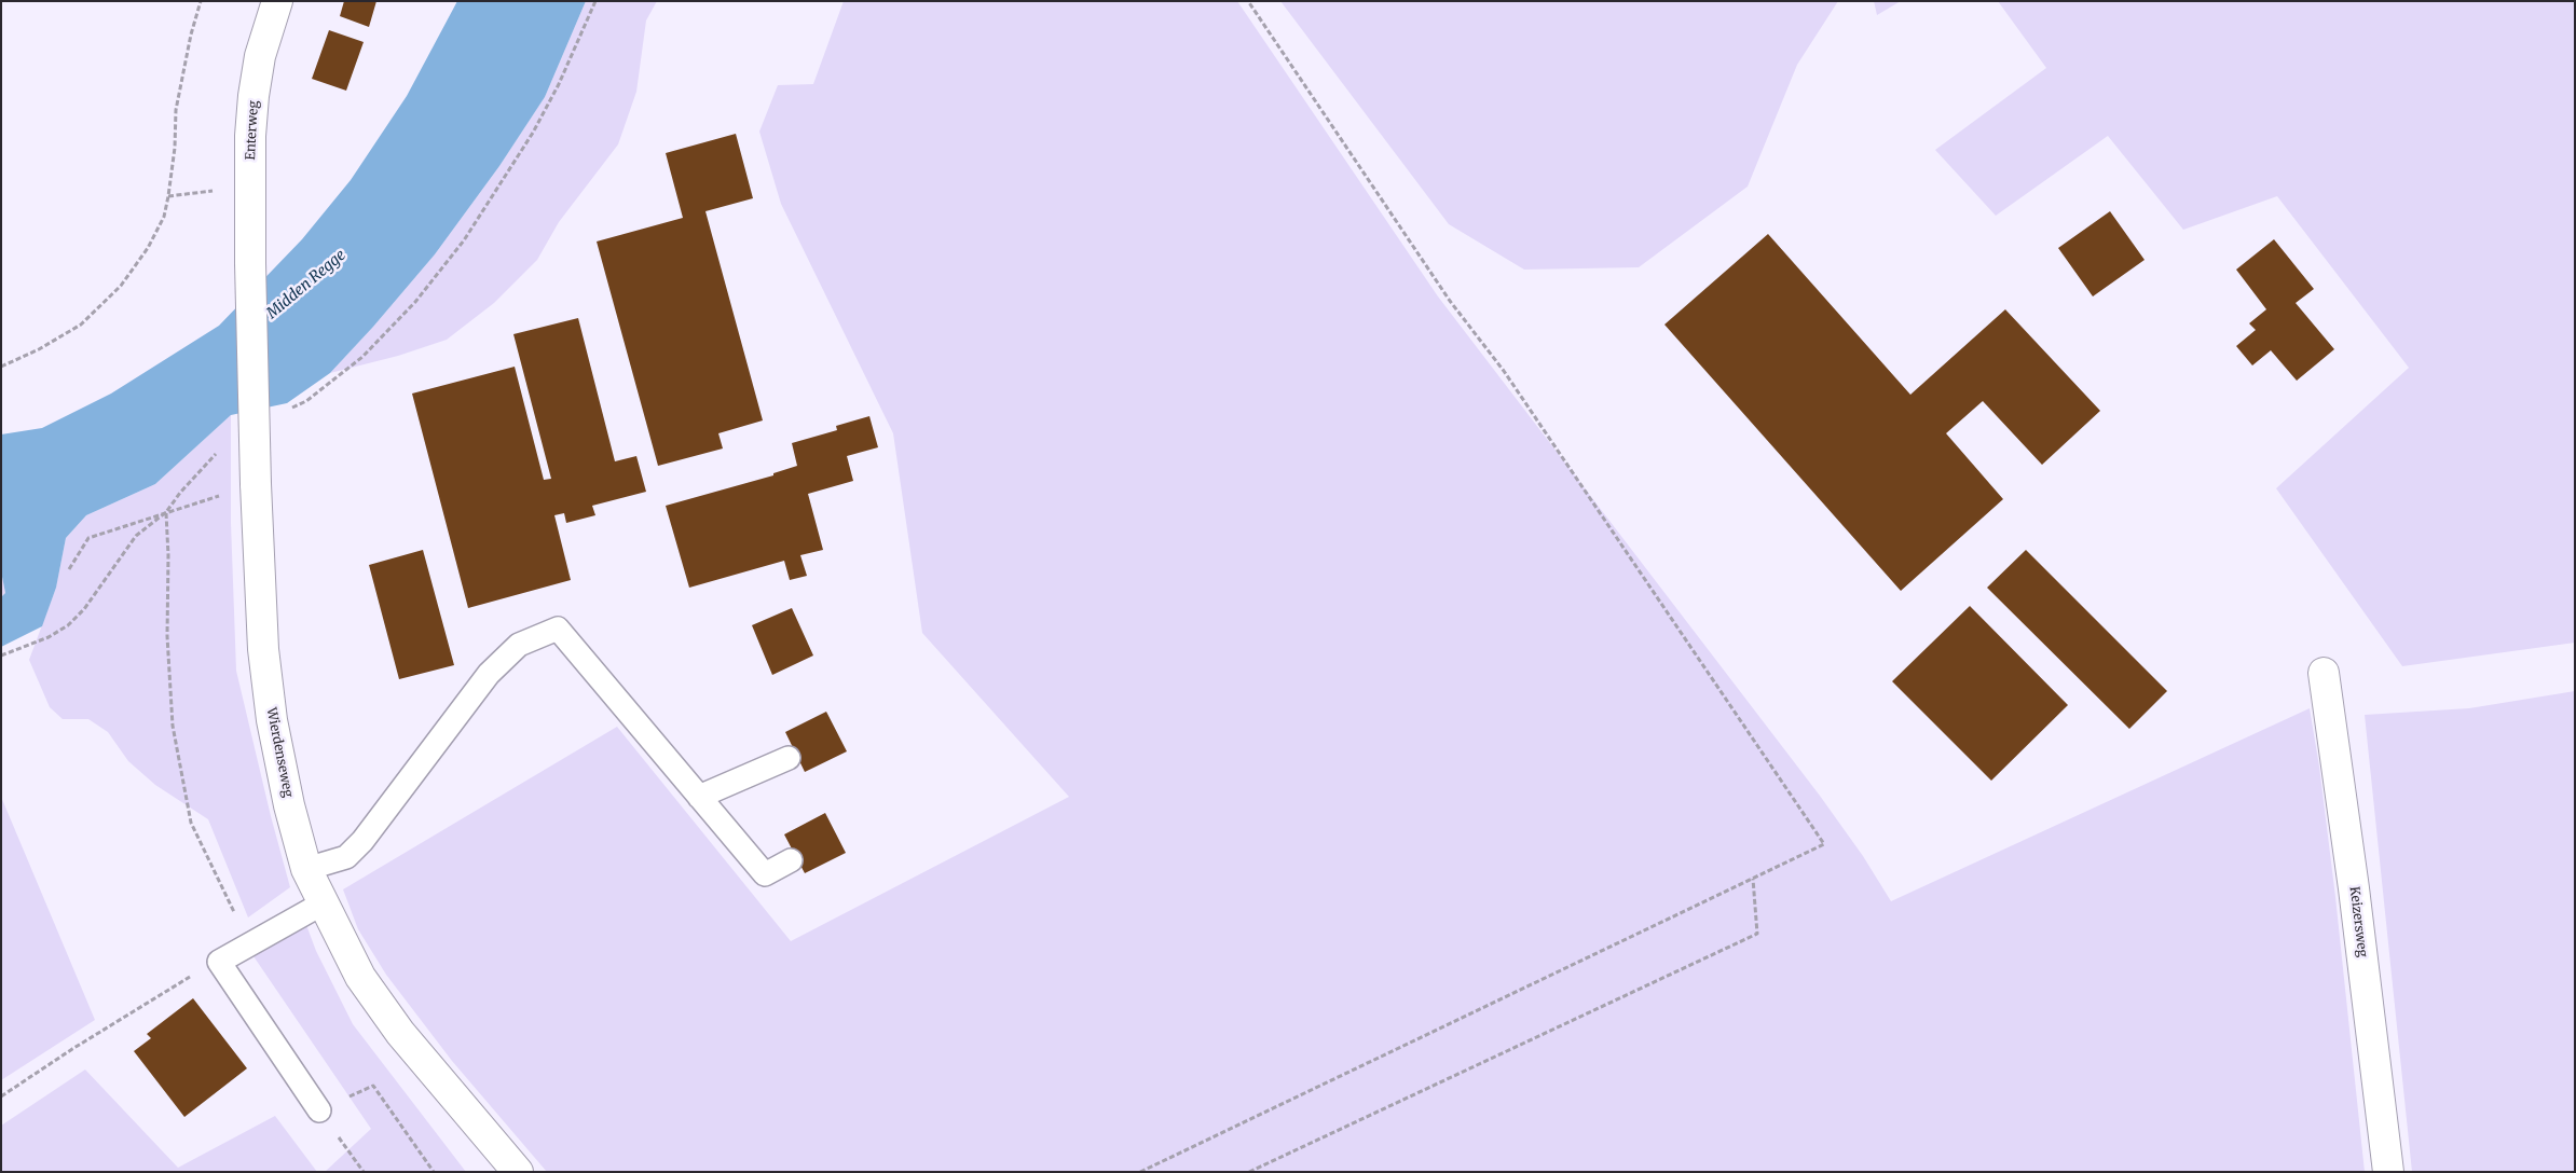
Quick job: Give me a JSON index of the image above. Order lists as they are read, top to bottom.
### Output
{
  "streets": {
    "main road": ["Enterweg", "Wierdenseweg", "Keizersweg"]
  },
  "crossings": [
    ["Enterweg", "Wierdenseweg"]
  ],
  "water": ["Midden Regge"]
}
